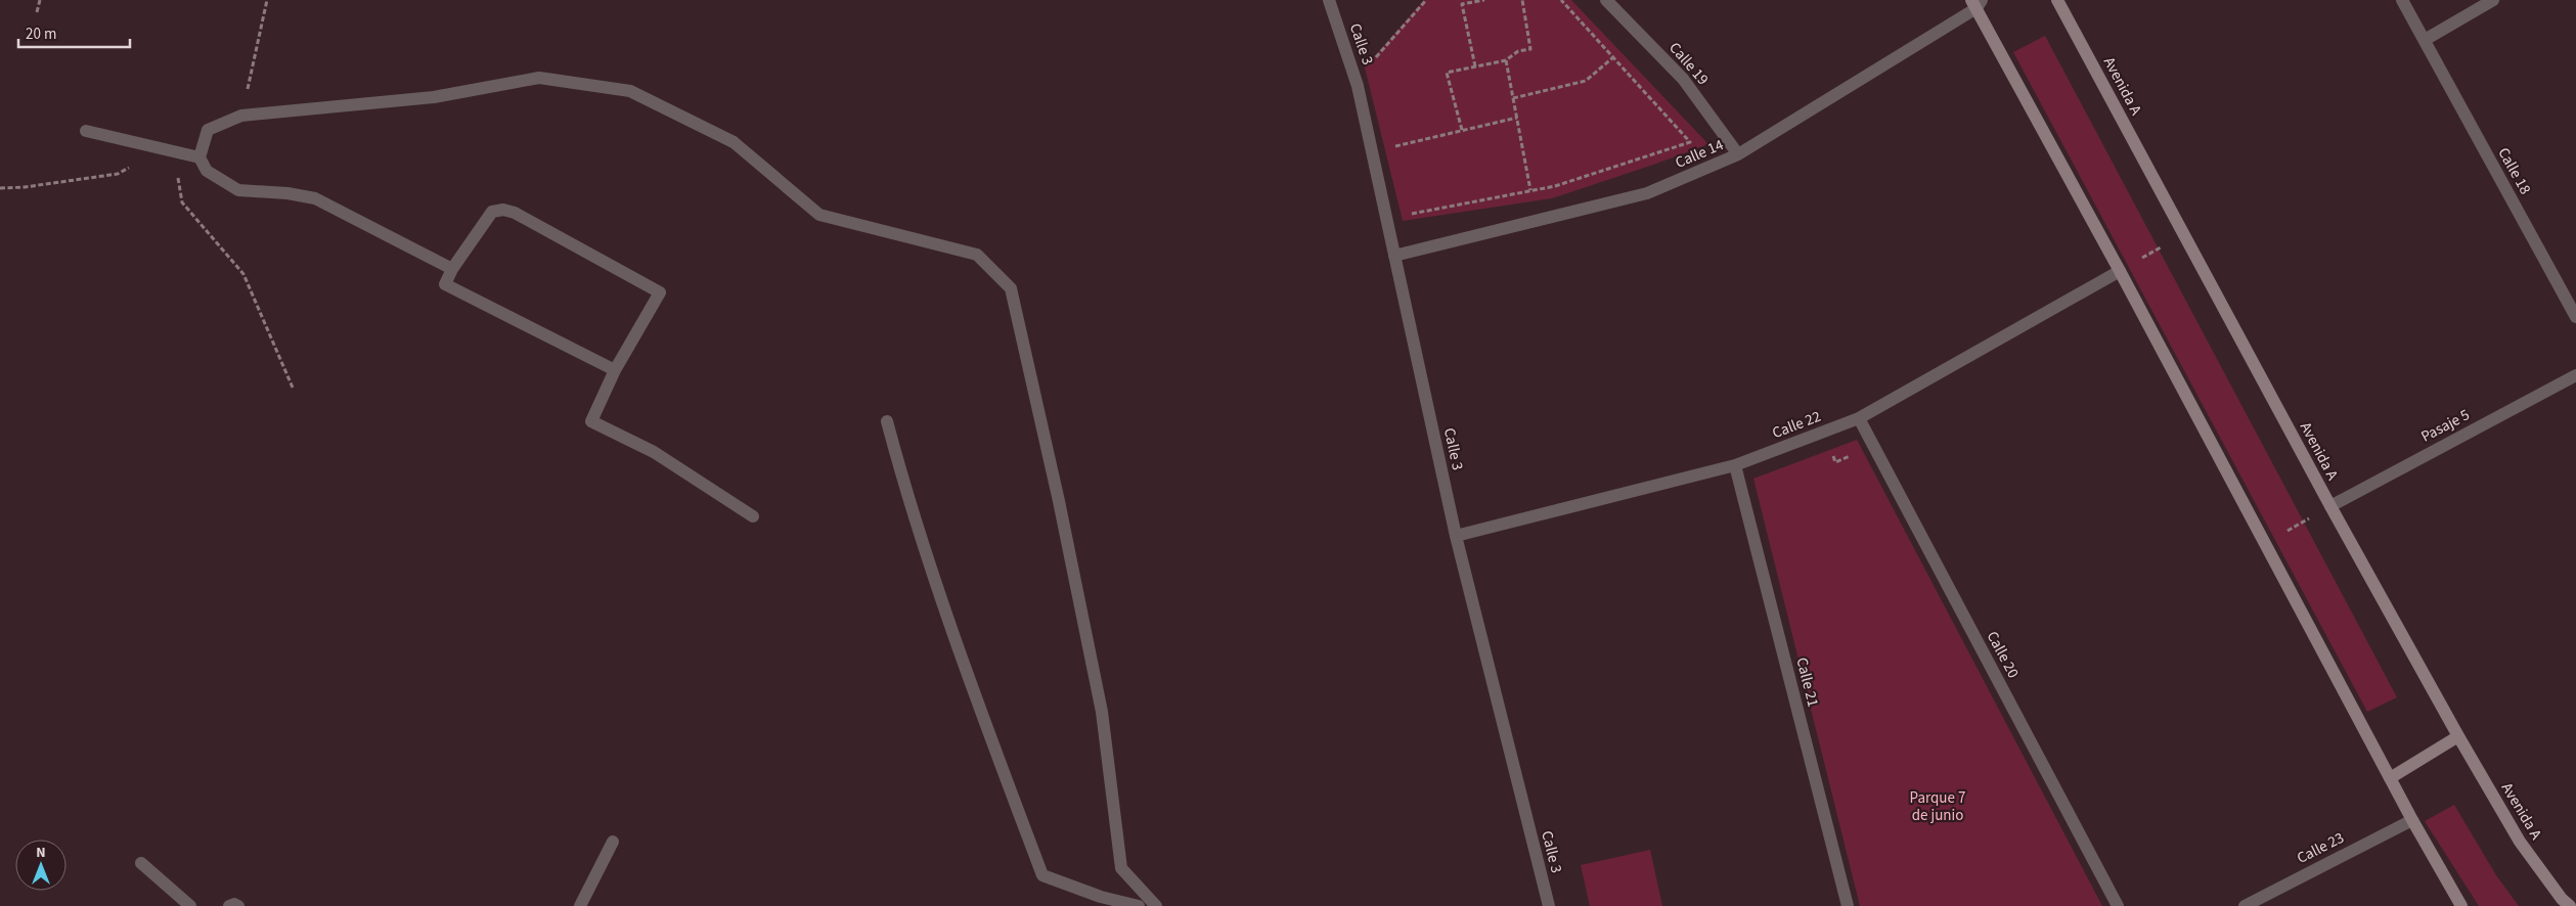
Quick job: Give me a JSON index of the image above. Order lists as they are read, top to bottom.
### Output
{
  "streets": {
    "main road": ["Avenida A"],
    "street": [
      "Calle 3",
      "Calle 19",
      "Calle 14",
      "Calle 18",
      "Calle 22",
      "Pasaje 5",
      "Calle 20",
      "Calle 21",
      "Calle 23"
    ]
  },
  "crossings": [
    ["Calle 3", "Calle 14"],
    ["Calle 3", "Calle 22"],
    ["Calle 19", "Calle 14"],
    ["Avenida A", "Pasaje 5"],
    ["Calle 22", "Calle 20"],
    ["Calle 22", "Calle 21"]
  ],
  "parks": ["Parque 7 de junio"],
  "scale_bar": "20 m",
  "north": "top"
}
